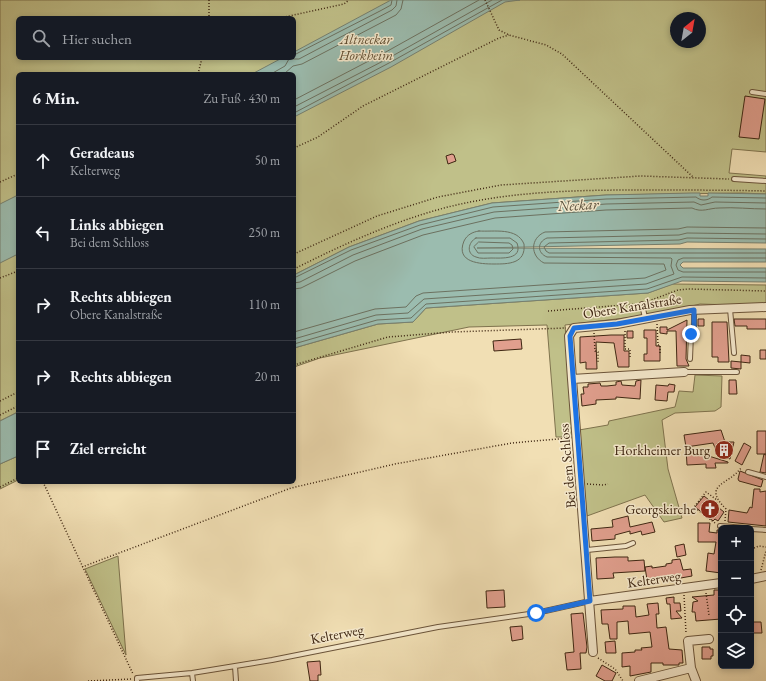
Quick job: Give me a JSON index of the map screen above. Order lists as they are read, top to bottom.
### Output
{
  "streets": {
    "street": ["Obere Kanalstraße", "Bei dem Schloss", "Kelterweg"]
  },
  "crossings": [
    ["Obere Kanalstraße", "Bei dem Schloss"],
    ["Bei dem Schloss", "Kelterweg"]
  ],
  "water": ["Neckar"],
  "parks": ["Altneckar Horkheim"],
  "places": {
    "building": ["Horkheimer Burg"],
    "church": ["Georgskirche"]
  },
  "north": "top right",
  "page": {
    "search": "Hier suchen",
    "heading": ["6 Min.", "Zu Fuß · 430 m"],
    "list": [
      ["Geradeaus", "Kelterweg", "50 m"],
      ["Links abbiegen", "Bei dem Schloss", "250 m"],
      ["Rechts abbiegen", "Obere Kanalstraße", "110 m"],
      ["Rechts abbiegen", "20 m"],
      "Ziel erreicht"
    ],
    "map_buttons": ["+", "−"]
  }
}
